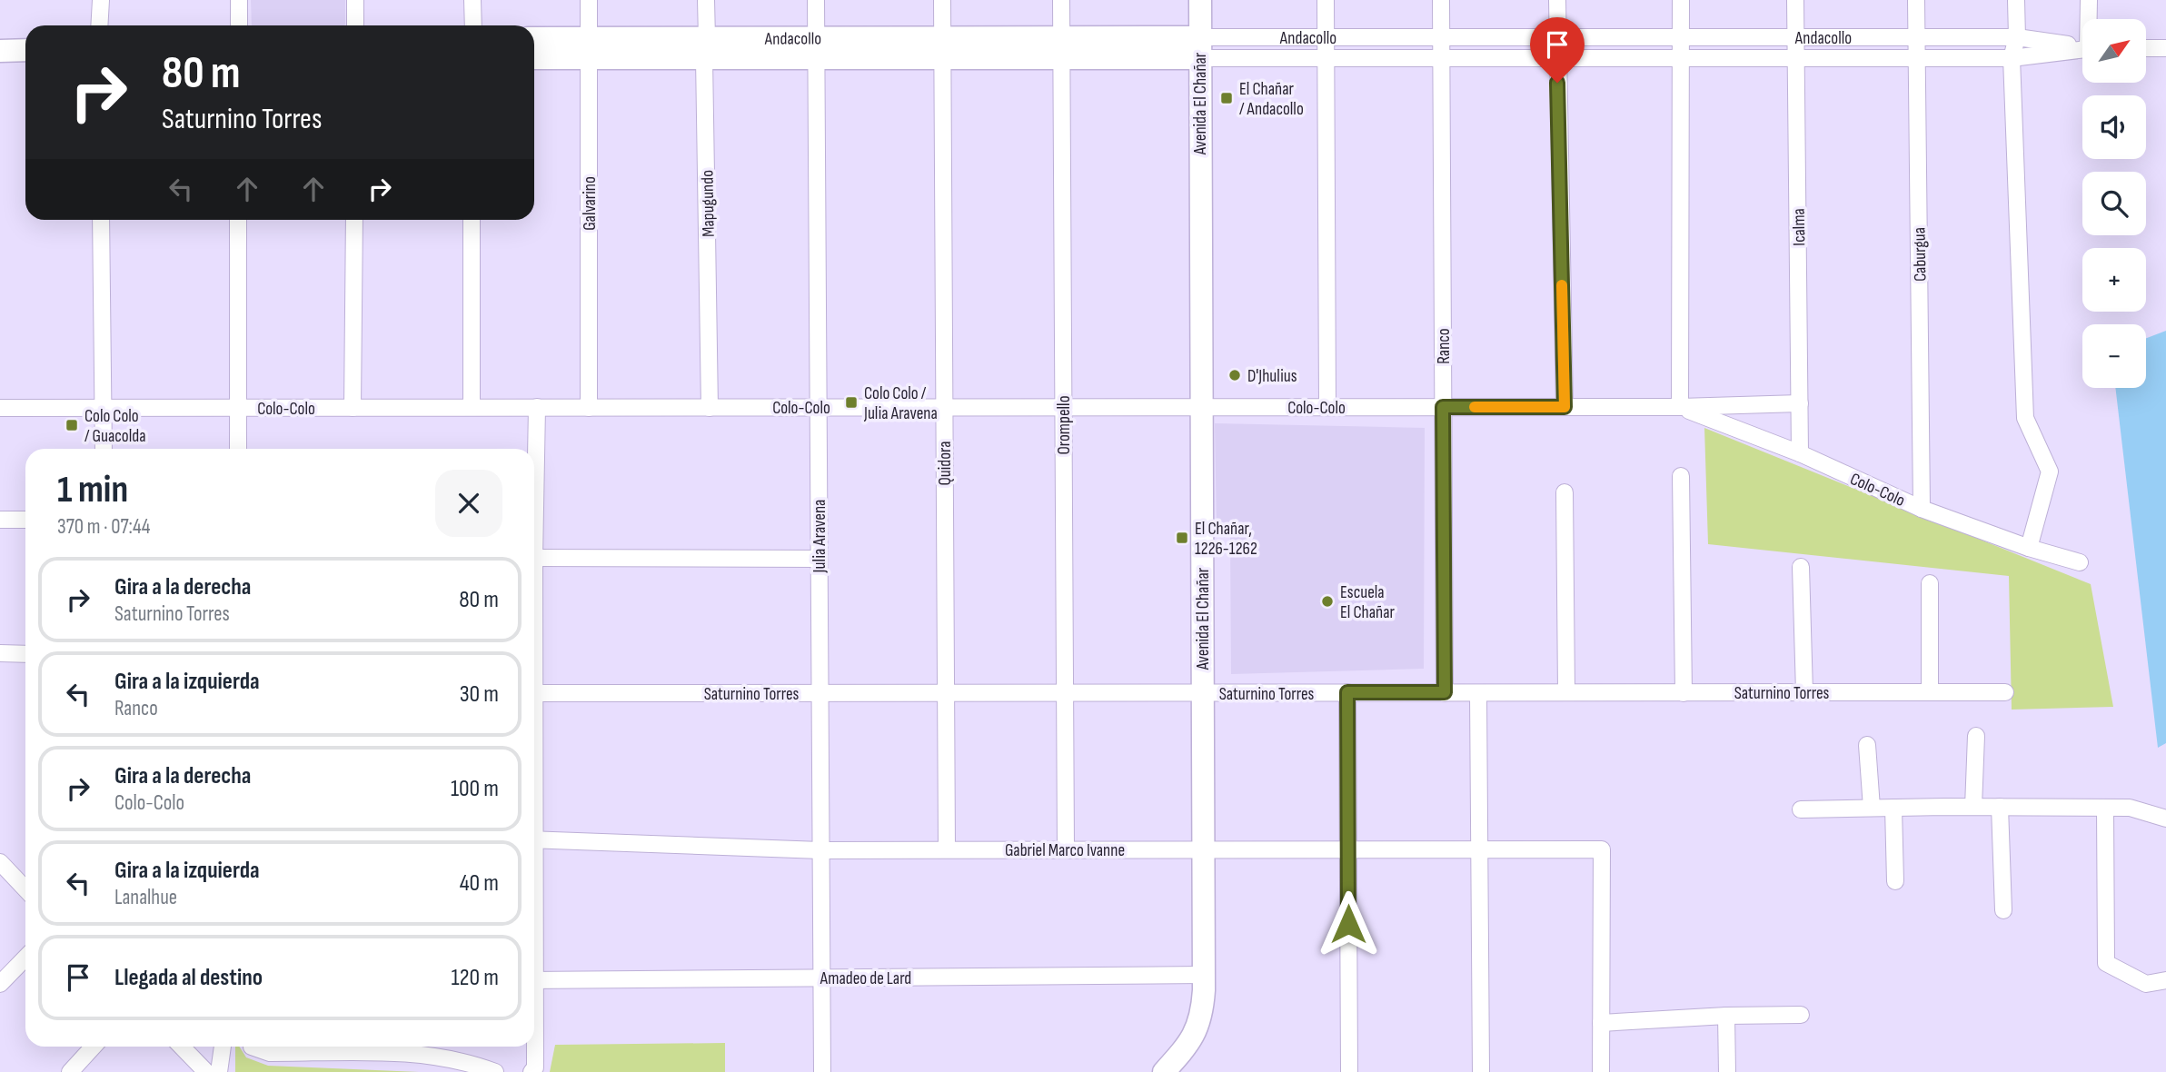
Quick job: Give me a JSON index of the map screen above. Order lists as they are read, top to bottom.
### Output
{
  "streets": {
    "street": [
      "Andacollo",
      "Avenida El Chañar",
      "Galvarino",
      "Mapugundo",
      "Icalma",
      "Caburgua",
      "Ranco",
      "Colo-Colo",
      "Orompello",
      "Quidora",
      "Julia Aravena",
      "Saturnino Torres",
      "Gabriel Marco Ivanne",
      "Amadeo de Lard"
    ]
  },
  "crossings": [
    ["Andacollo", "Avenida El Chañar"],
    ["Andacollo", "Galvarino"],
    ["Andacollo", "Mapugundo"],
    ["Andacollo", "Icalma"],
    ["Andacollo", "Caburgua"],
    ["Andacollo", "Ranco"],
    ["Andacollo", "Orompello"],
    ["Andacollo", "Quidora"],
    ["Andacollo", "Julia Aravena"],
    ["Avenida El Chañar", "Colo-Colo"],
    ["Avenida El Chañar", "Saturnino Torres"],
    ["Avenida El Chañar", "Gabriel Marco Ivanne"],
    ["Avenida El Chañar", "Amadeo de Lard"],
    ["Galvarino", "Colo-Colo"],
    ["Mapugundo", "Colo-Colo"],
    ["Icalma", "Colo-Colo"],
    ["Caburgua", "Colo-Colo"],
    ["Ranco", "Colo-Colo"],
    ["Ranco", "Saturnino Torres"],
    ["Colo-Colo", "Orompello"],
    ["Colo-Colo", "Quidora"],
    ["Colo-Colo", "Julia Aravena"],
    ["Orompello", "Saturnino Torres"],
    ["Orompello", "Gabriel Marco Ivanne"],
    ["Quidora", "Saturnino Torres"],
    ["Quidora", "Gabriel Marco Ivanne"],
    ["Julia Aravena", "Saturnino Torres"],
    ["Julia Aravena", "Gabriel Marco Ivanne"],
    ["Julia Aravena", "Amadeo de Lard"]
  ],
  "places": {
    "transit": [
      "El Chañar / Andacollo",
      "Colo Colo / Julia Aravena",
      "Colo Colo / Guacolda",
      "El Chañar, 1226-1262"
    ],
    "other": ["D'Jhulius", "Escuela El Chañar"]
  },
  "north": "top right",
  "page": {
    "map_buttons": ["+", "−"],
    "turn": ["80 m", "Saturnino Torres"],
    "heading": ["1 min", "370 m · 07:44"],
    "list": [
      {
        "name": "Gira a la derecha",
        "note": "Saturnino Torres",
        "value": "80 m"
      },
      {
        "name": "Gira a la izquierda",
        "note": "Ranco",
        "value": "30 m"
      },
      {
        "name": "Gira a la derecha",
        "note": "Colo-Colo",
        "value": "100 m"
      },
      {
        "name": "Gira a la izquierda",
        "note": "Lanalhue",
        "value": "40 m"
      },
      {
        "name": "Llegada al destino",
        "value": "120 m"
      }
    ]
  }
}
